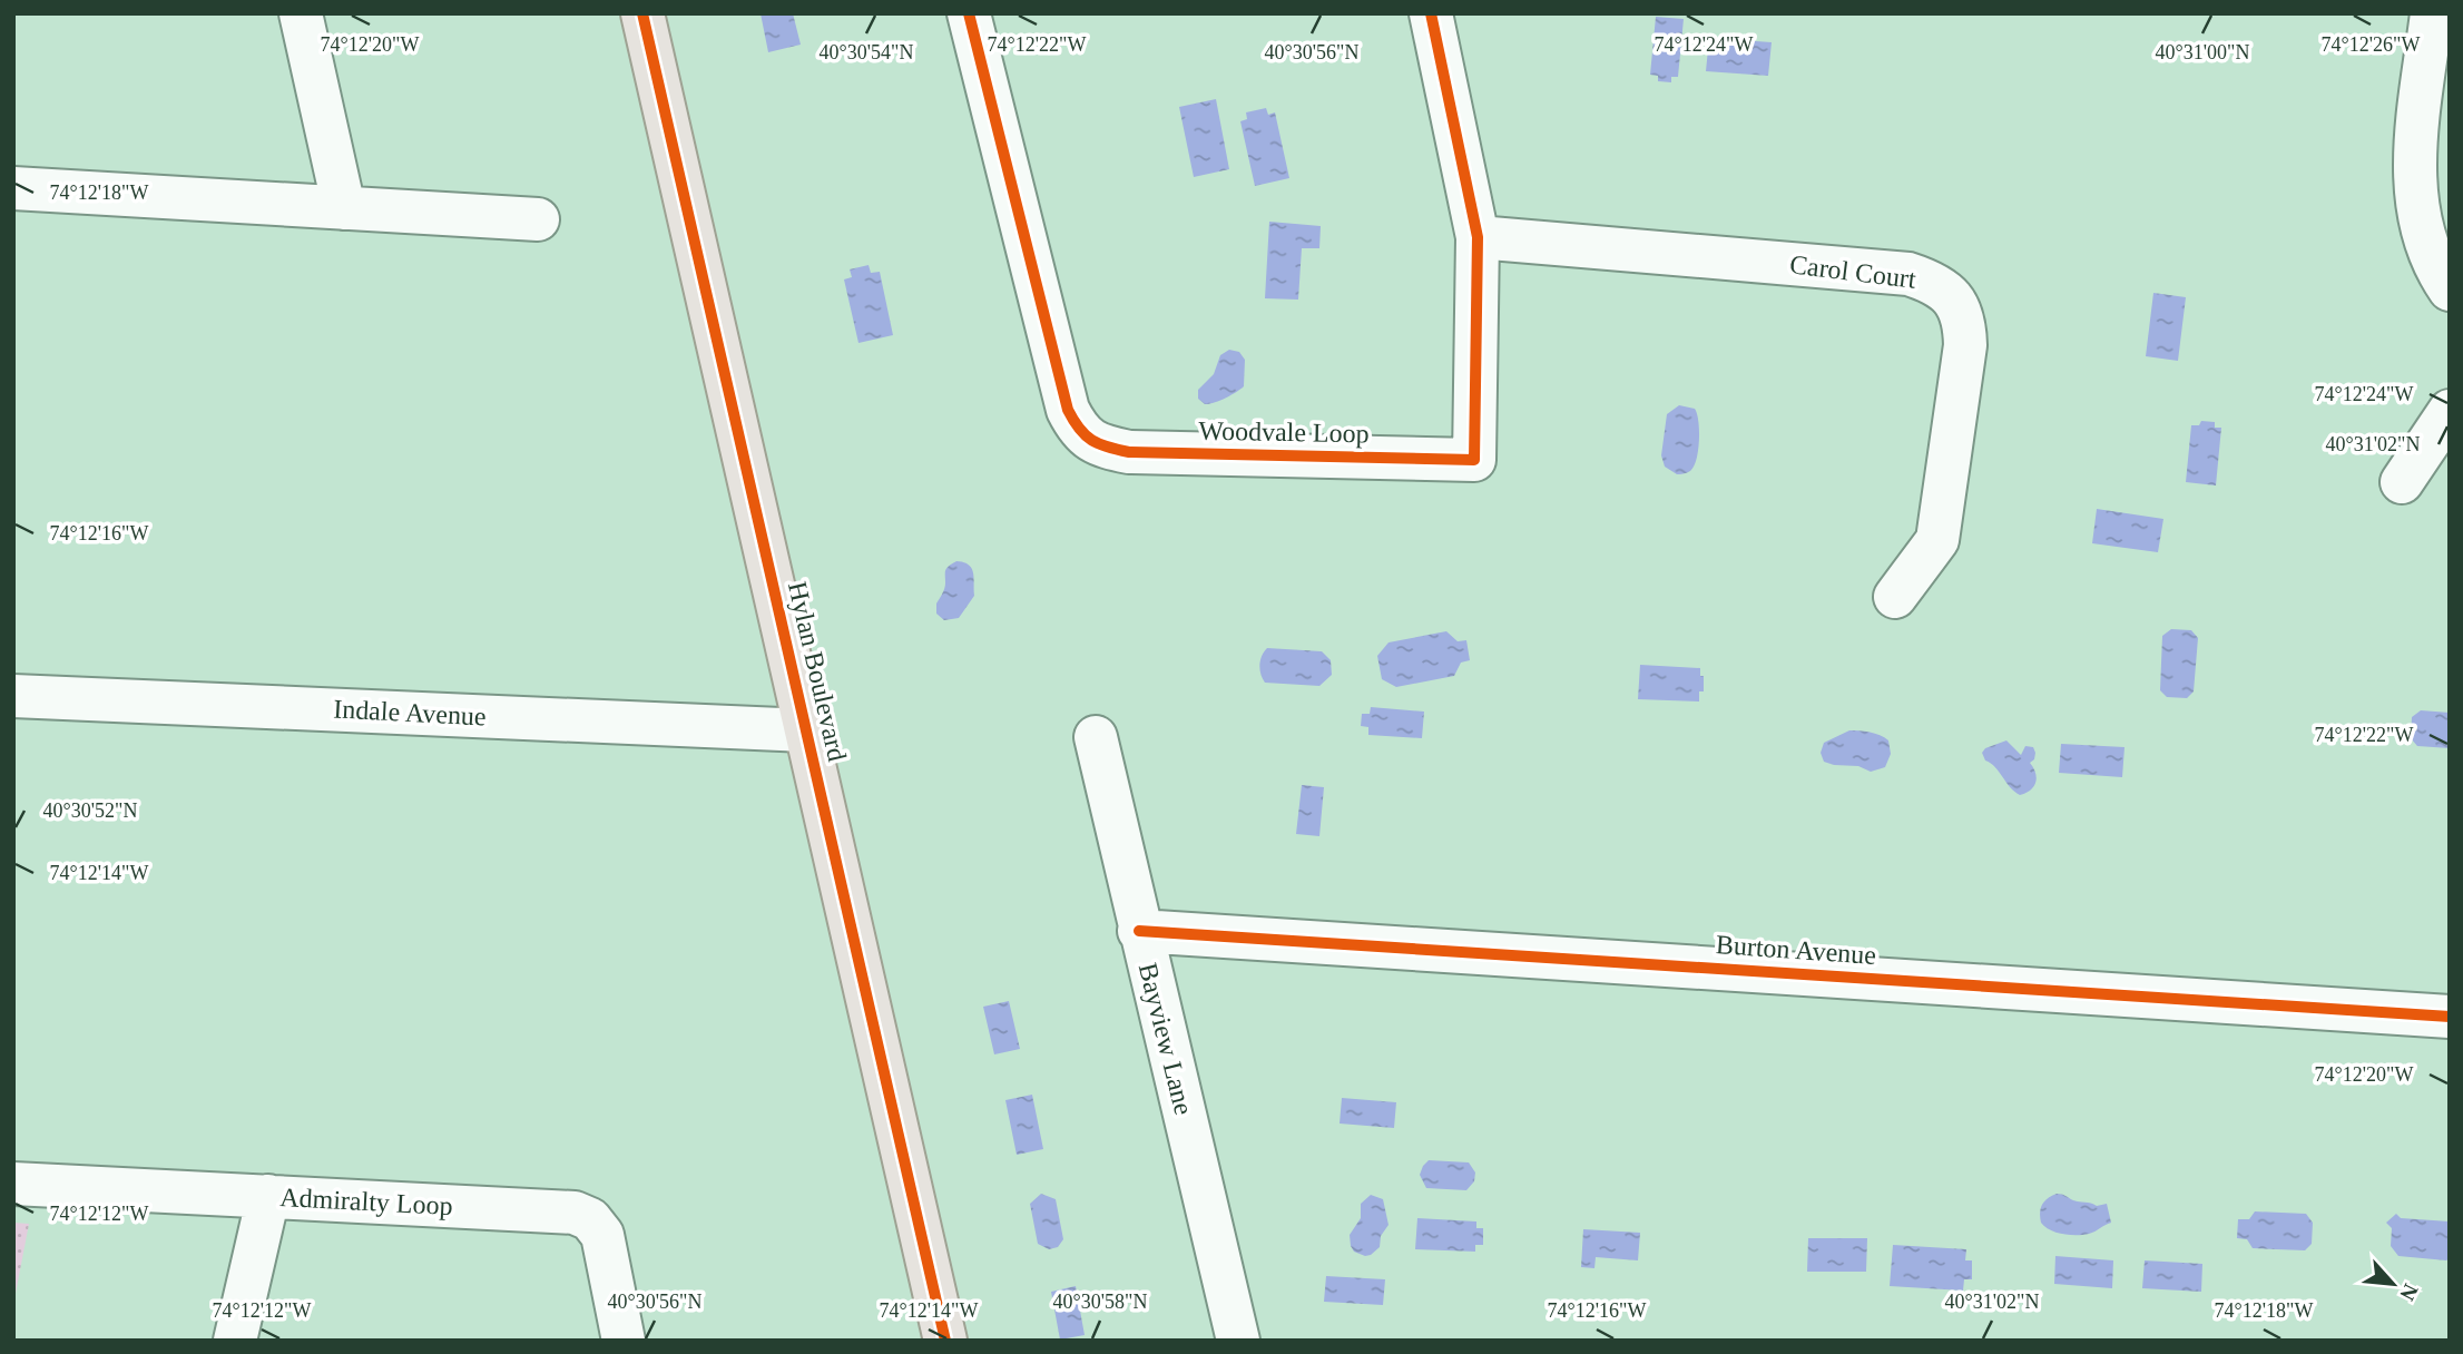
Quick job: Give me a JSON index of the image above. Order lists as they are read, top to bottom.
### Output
{
  "streets": {
    "main road": ["Hylan Boulevard"],
    "street": [
      "Carol Court",
      "Woodvale Loop",
      "Indale Avenue",
      "Burton Avenue",
      "Bayview Lane",
      "Admiralty Loop"
    ]
  },
  "crossings": [
    ["Carol Court", "Woodvale Loop"],
    ["Hylan Boulevard", "Indale Avenue"],
    ["Burton Avenue", "Bayview Lane"]
  ],
  "north": "bottom right",
  "coordinates": [
    "74°12'20\"W",
    "74°12'22\"W",
    "74°12'24\"W",
    "74°12'26\"W",
    "40°30'54\"N",
    "40°30'56\"N",
    "40°31'00\"N",
    "74°12'18\"W",
    "40°31'02\"N",
    "74°12'16\"W",
    "40°30'52\"N",
    "74°12'14\"W",
    "74°12'12\"W",
    "40°30'58\"N"
  ]
}
